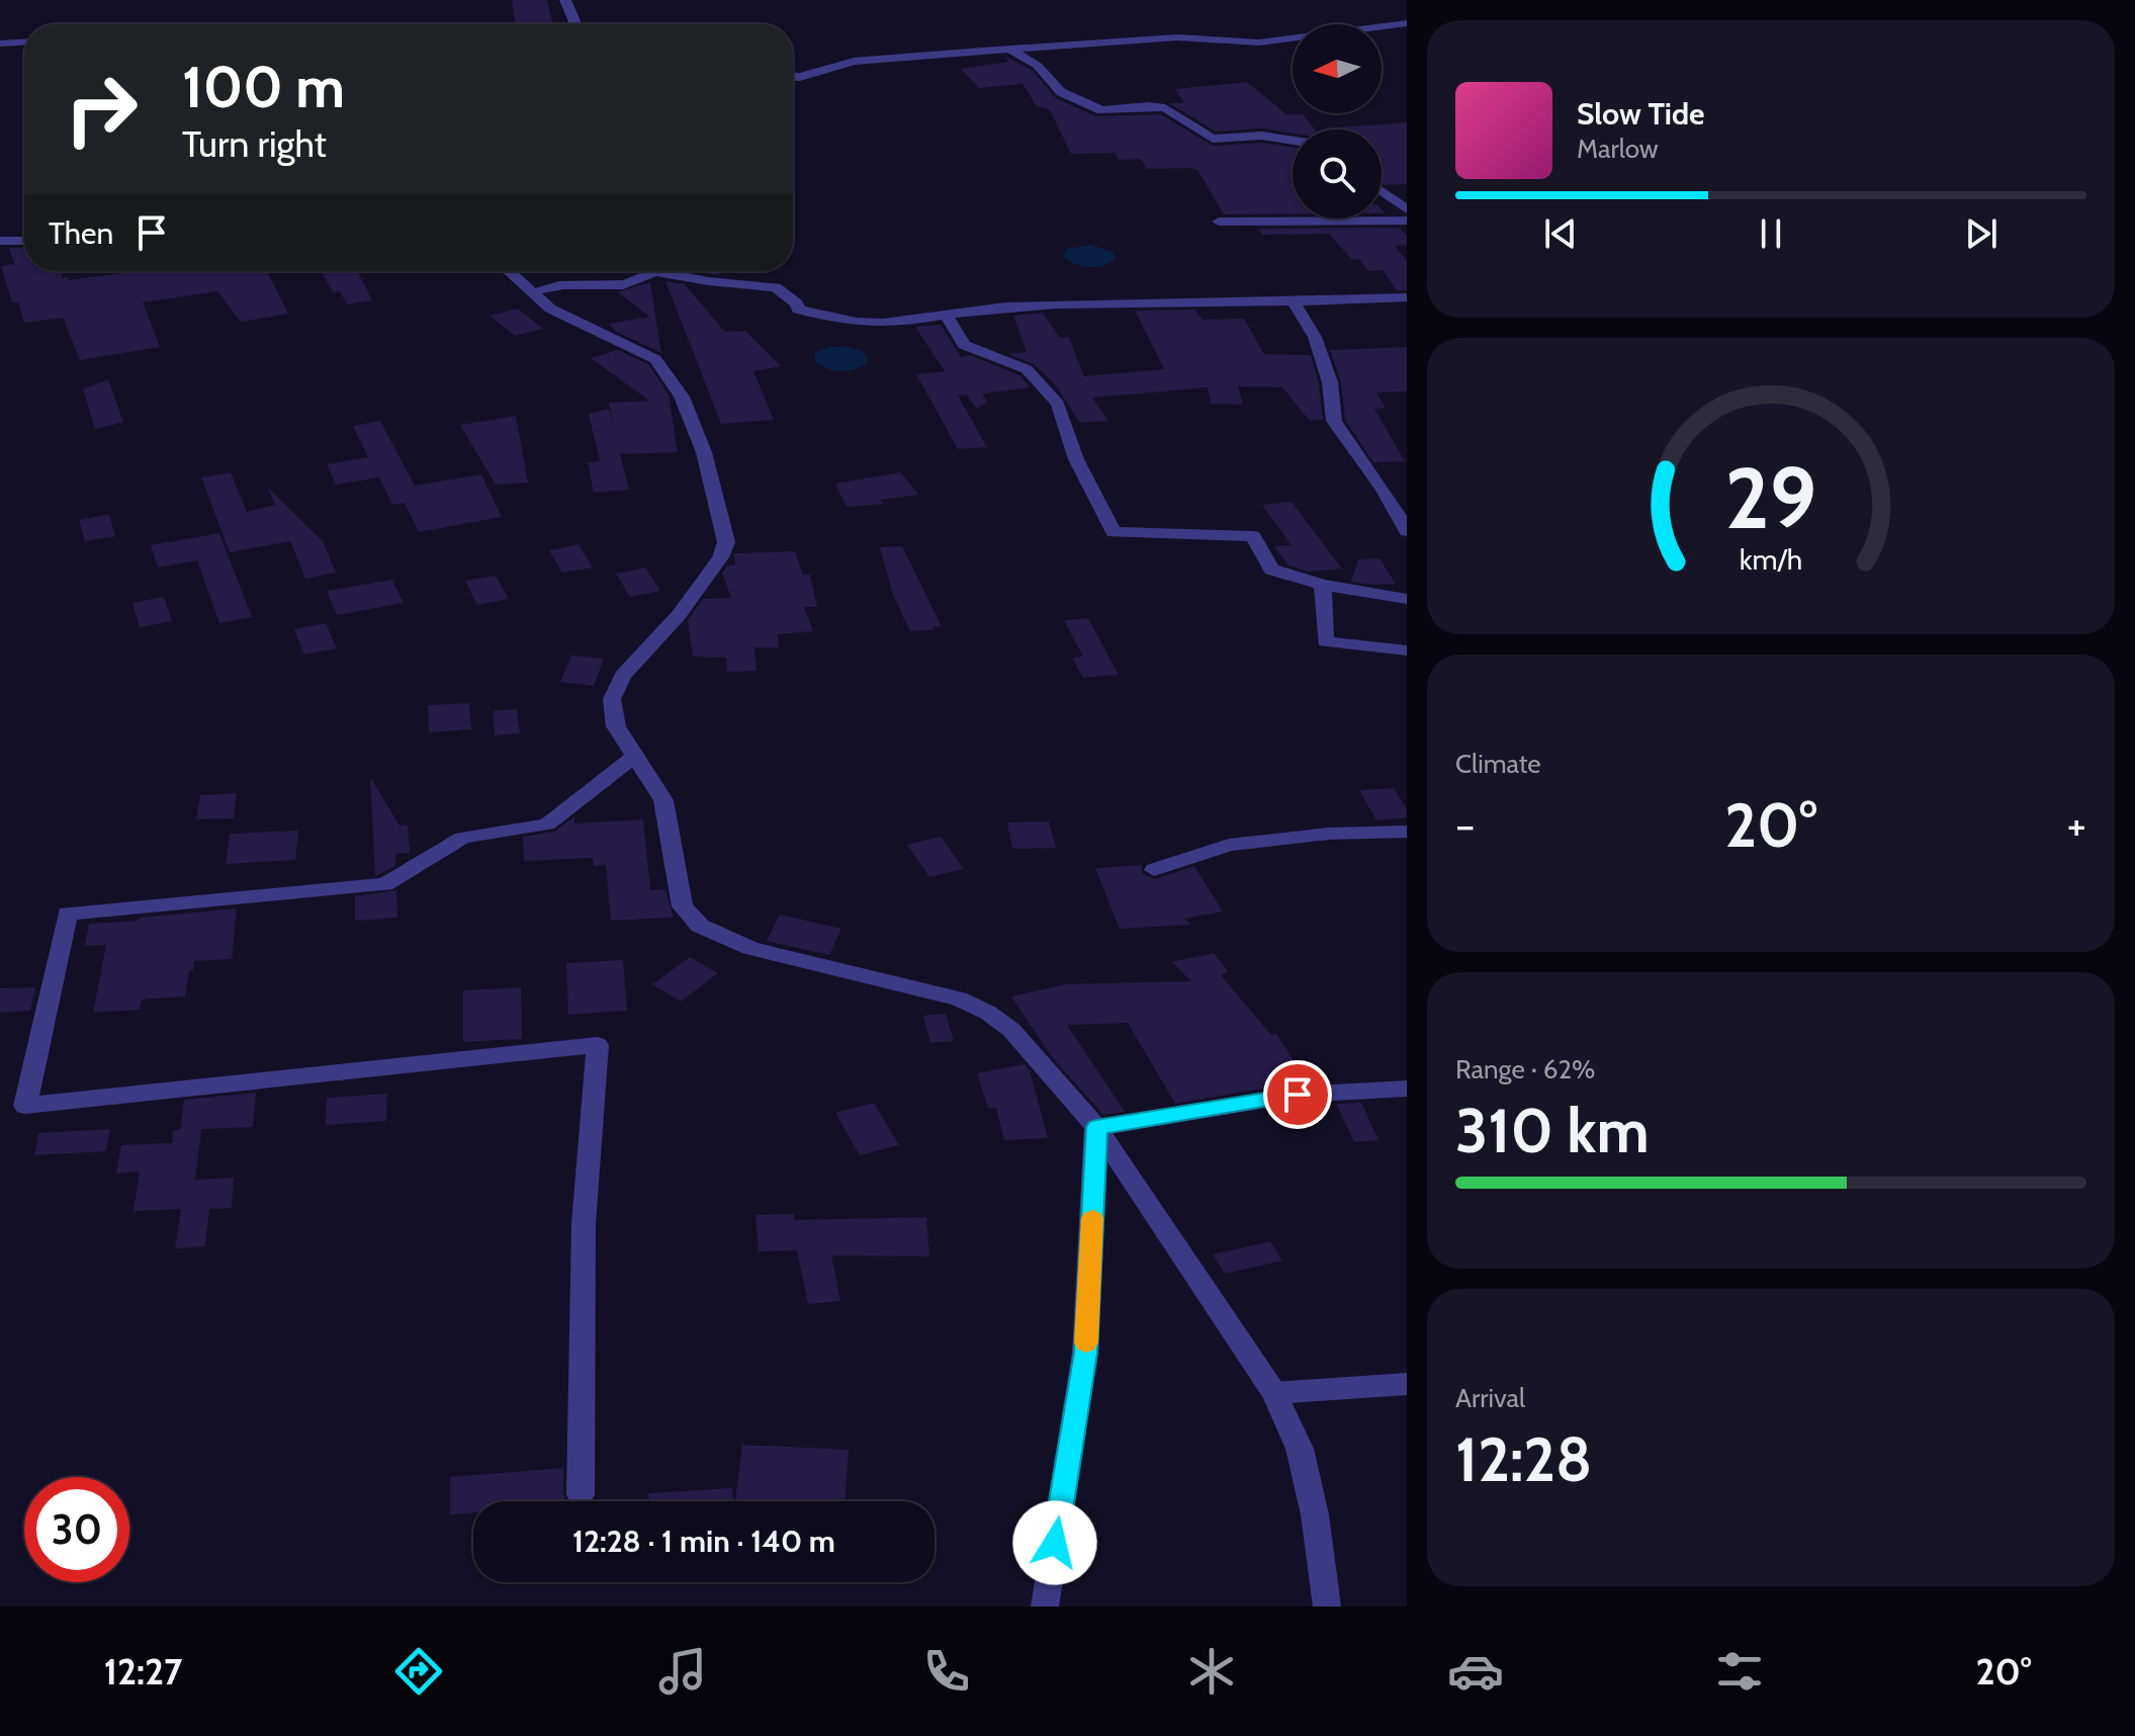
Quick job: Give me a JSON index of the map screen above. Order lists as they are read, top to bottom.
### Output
{
  "north": "left",
  "page": {
    "turn": ["100 m", "Turn right"],
    "song": ["Slow Tide", "Marlow"],
    "then": "Then",
    "tile": [
      "Climate",
      ["Range · 62%", "310 km"],
      ["Arrival", "12:28"]
    ],
    "heat": ["−", "20°", "+"],
    "limit": "30",
    "trip": "12:28 · 1 min · 140 m",
    "tabs": ["12:27", "20°"],
    "gauge": ["29", "km/h"]
  }
}
